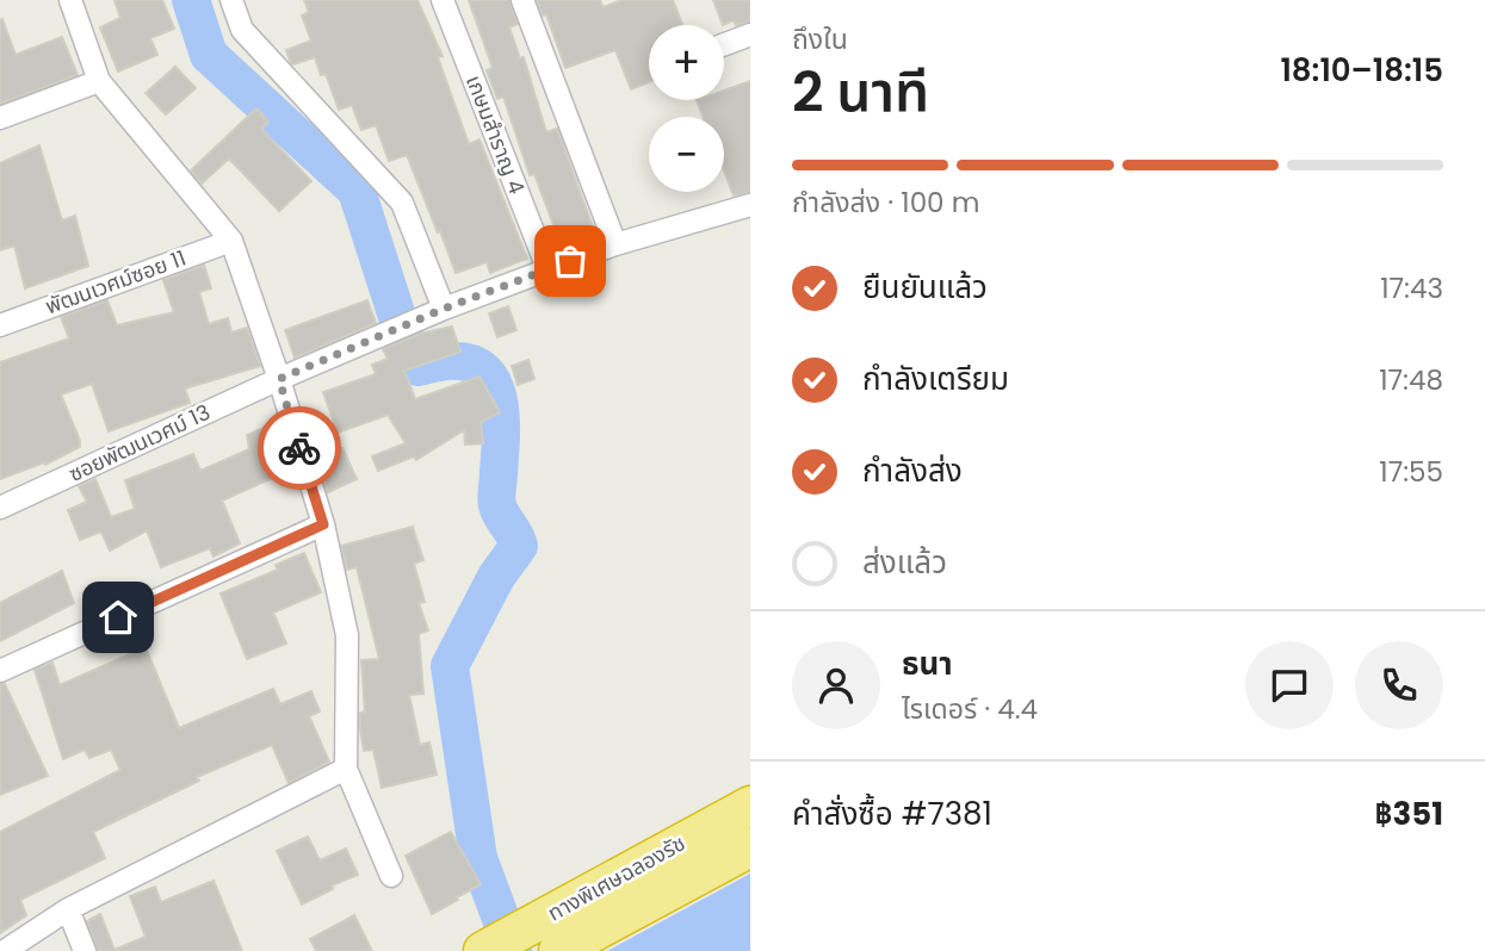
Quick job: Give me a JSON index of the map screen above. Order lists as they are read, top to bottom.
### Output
{
  "streets": {
    "highway": ["ทางพิเศษฉลองรัช"],
    "street": ["เกษมสำราญ 4", "พัฒนเวศม์ซอย 11", "ซอยพัฒนเวศม์ 13"]
  },
  "crossings": [
    ["เกษมสำราญ 4", "ซอยพัฒนเวศม์ 13"]
  ],
  "page": {
    "heading": ["2 นาที", "ถึงใน", "18:10–18:15"],
    "panel": [
      "ธนา",
      "ไรเดอร์ · 4.4",
      "คำสั่งซื้อ #7381",
      "฿351"
    ],
    "map_buttons": ["+", "−"],
    "bar": "กำลังส่ง · 100 m",
    "list": [
      ["ยืนยันแล้ว", "17:43"],
      ["กำลังเตรียม", "17:48"],
      ["กำลังส่ง", "17:55"],
      "ส่งแล้ว"
    ]
  }
}
